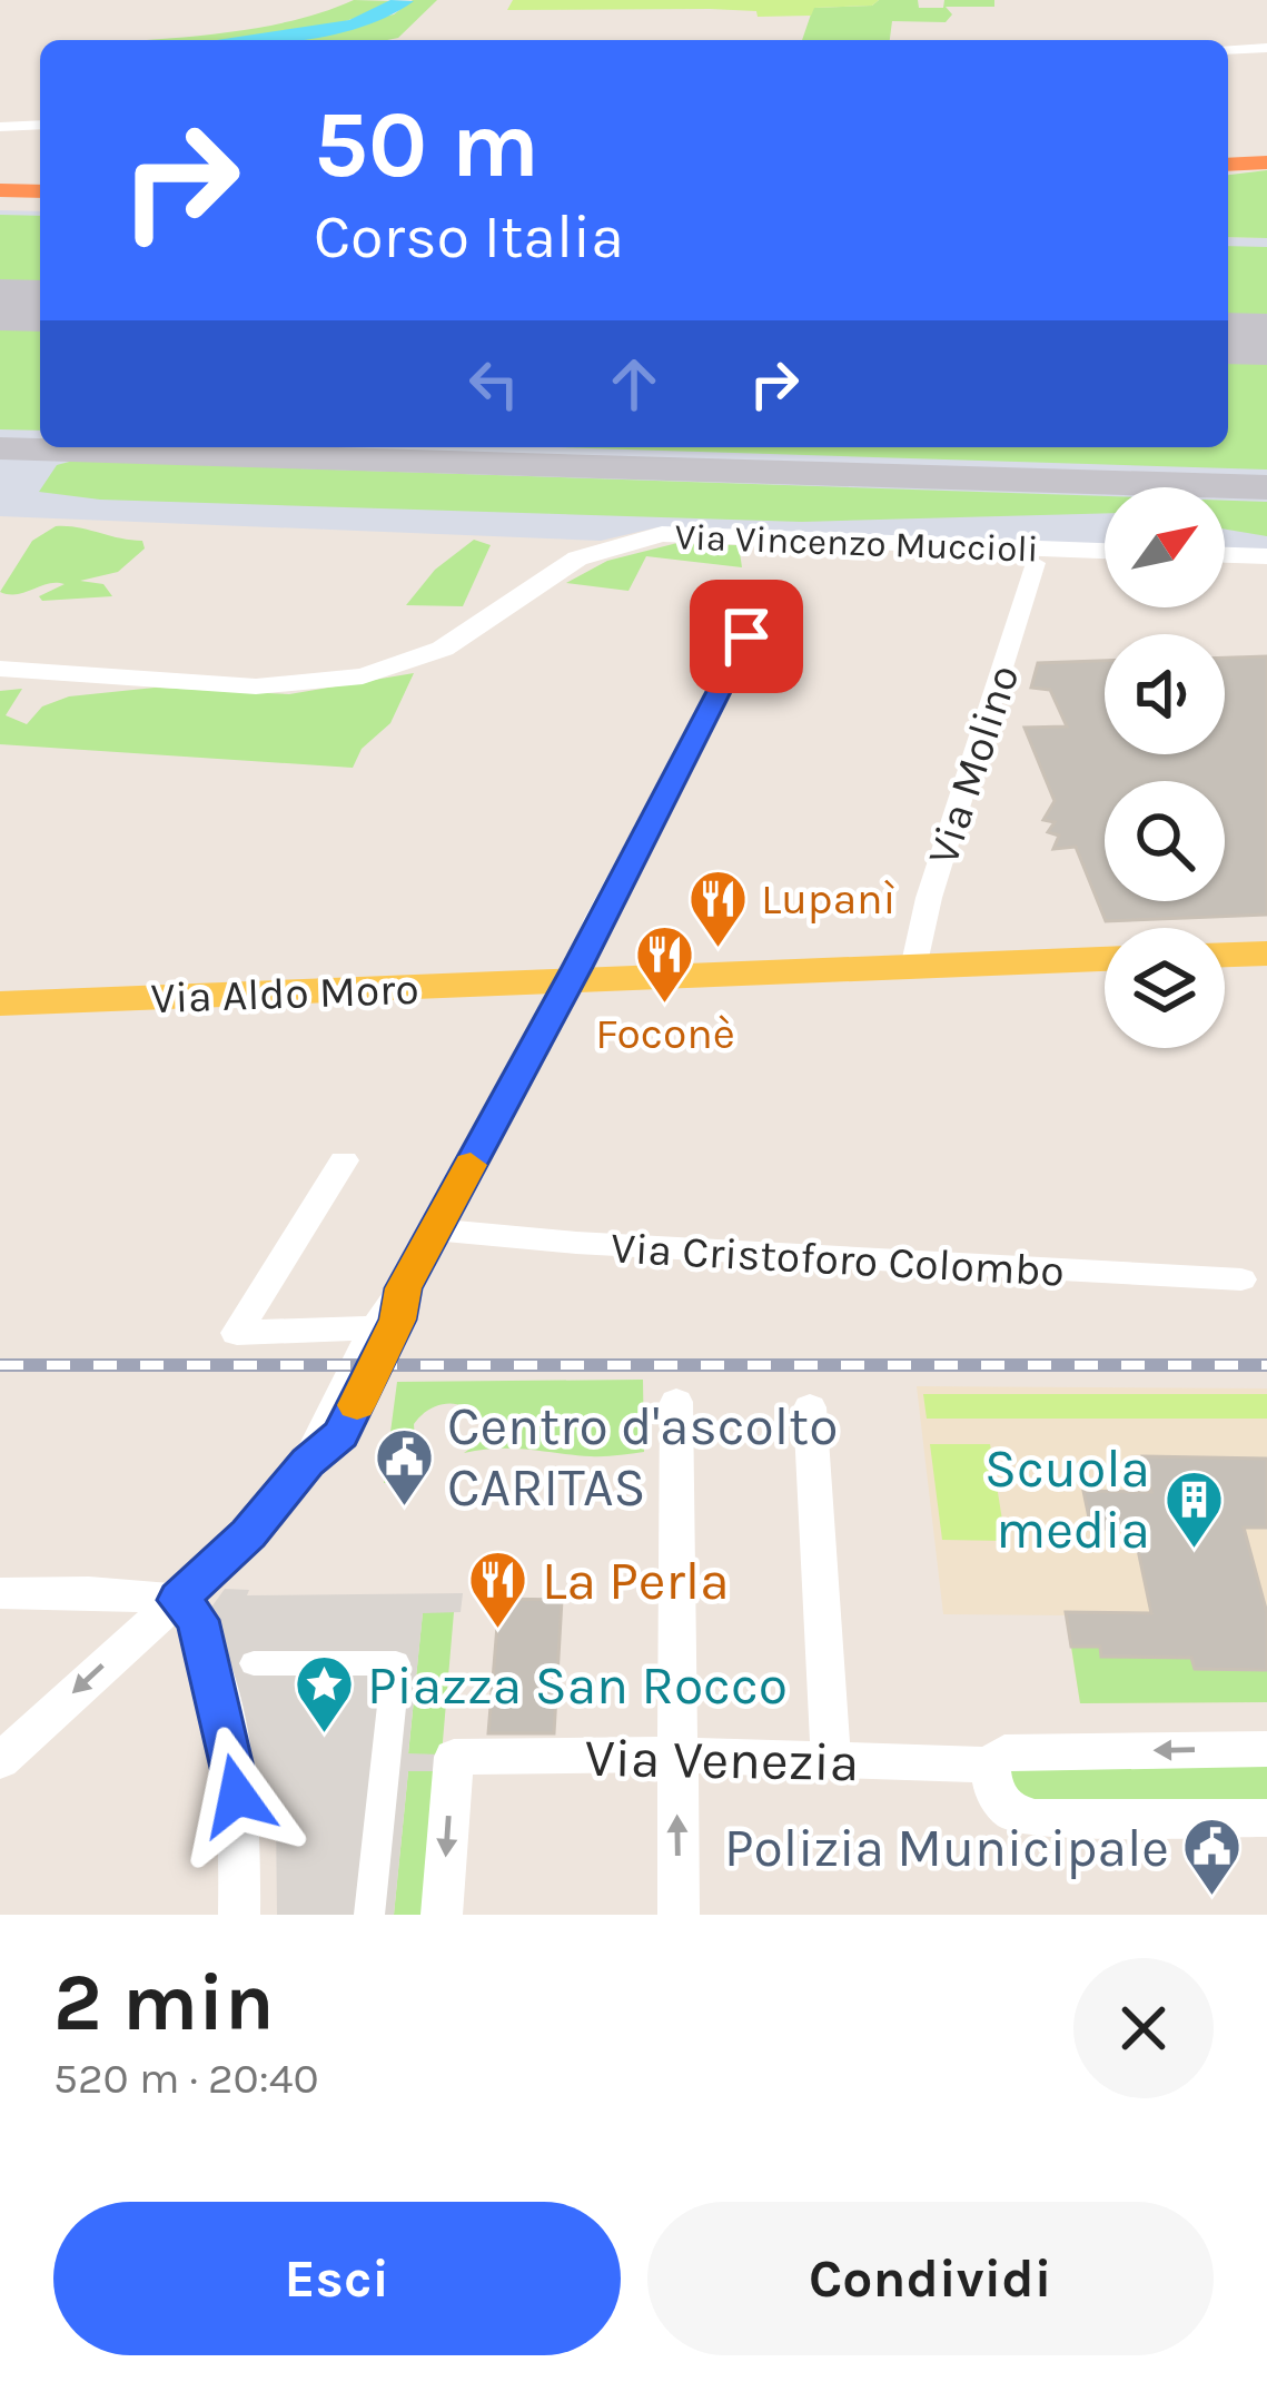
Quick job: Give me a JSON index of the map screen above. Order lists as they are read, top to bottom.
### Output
{
  "streets": {
    "main road": ["Via Aldo Moro"],
    "street": [
      "Via Vincenzo Muccioli",
      "Via Molino",
      "Via Cristoforo Colombo",
      "Via Venezia"
    ]
  },
  "crossings": [
    ["Via Molino", "Via Aldo Moro"]
  ],
  "one_way": ["Via Venezia"],
  "places": {
    "restaurant": ["Lupanì", "Foconè", "La Perla"],
    "public building": ["Centro d'ascolto CARITAS", "Polizia Municipale"],
    "building": ["Scuola media"],
    "place": ["Piazza San Rocco"]
  },
  "north": "top right",
  "page": {
    "turn": ["50 m", "Corso Italia"],
    "heading": ["2 min", "520 m · 20:40"],
    "buttons": ["Esci", "Condividi"]
  }
}
